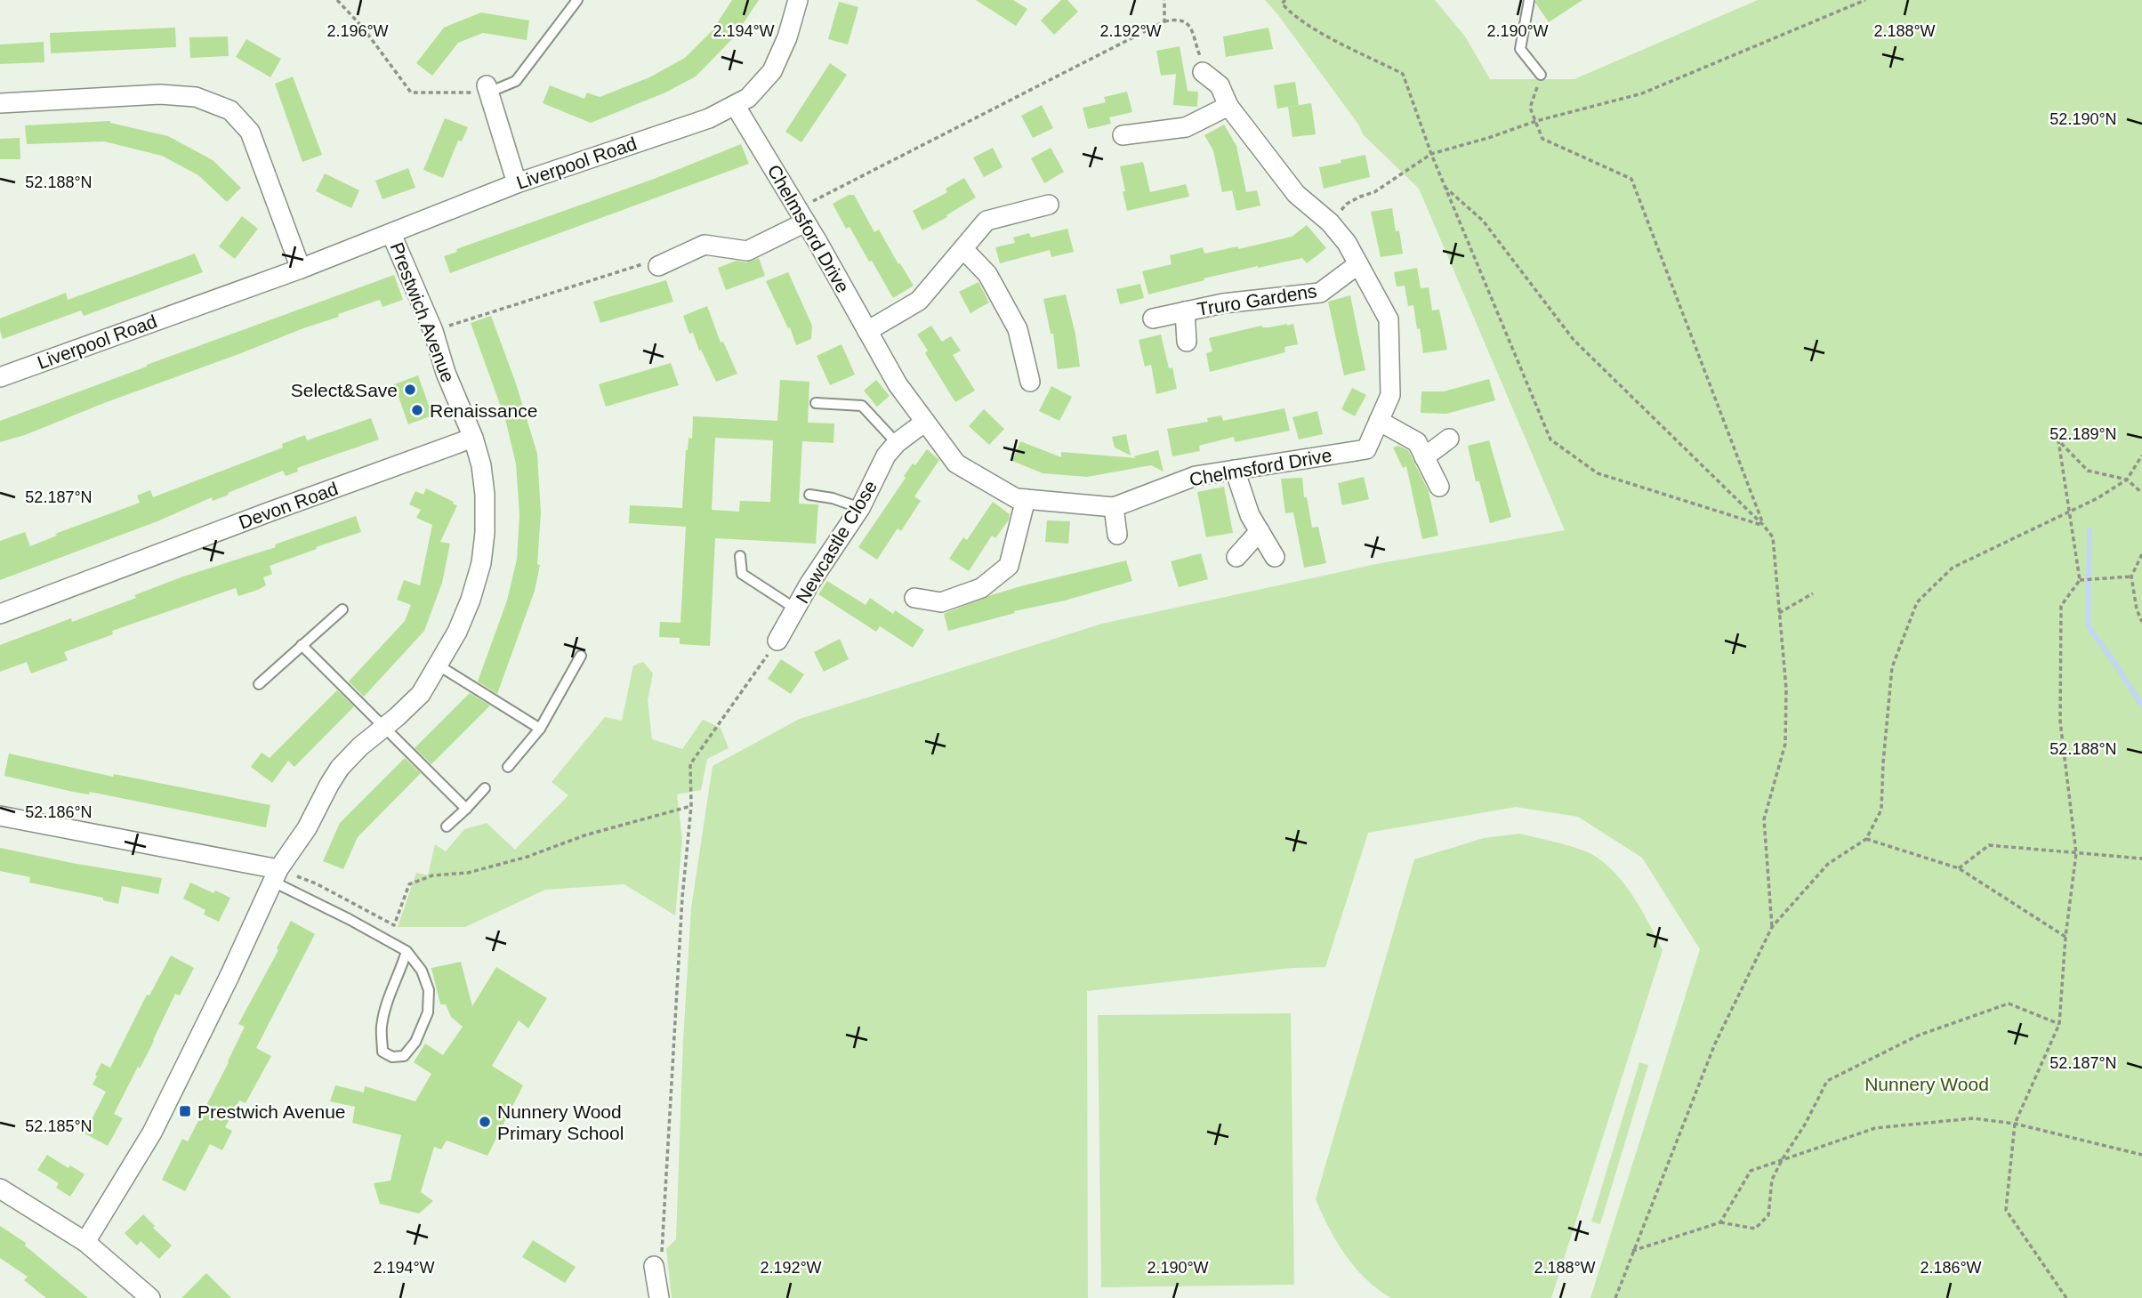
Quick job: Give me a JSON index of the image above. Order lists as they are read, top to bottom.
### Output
{
  "streets": {
    "street": [
      "Liverpool Road",
      "Chelmsford Drive",
      "Truro Gardens",
      "Prestwich Avenue",
      "Devon Road",
      "Newcastle Close"
    ]
  },
  "crossings": [
    ["Liverpool Road", "Chelmsford Drive"],
    ["Liverpool Road", "Prestwich Avenue"],
    ["Chelmsford Drive", "Truro Gardens"],
    ["Chelmsford Drive", "Newcastle Close"],
    ["Prestwich Avenue", "Devon Road"]
  ],
  "parks": ["Nunnery Wood"],
  "places": {
    "other": ["Select&Save", "Renaissance", "Nunnery Wood Primary School"],
    "transit": ["Prestwich Avenue"]
  },
  "coordinates": [
    "2.196°W",
    "2.194°W",
    "2.192°W",
    "2.190°W",
    "2.188°W",
    "52.190°N",
    "52.188°N",
    "52.189°N",
    "52.187°N",
    "52.186°N",
    "52.185°N",
    "2.186°W"
  ]
}
